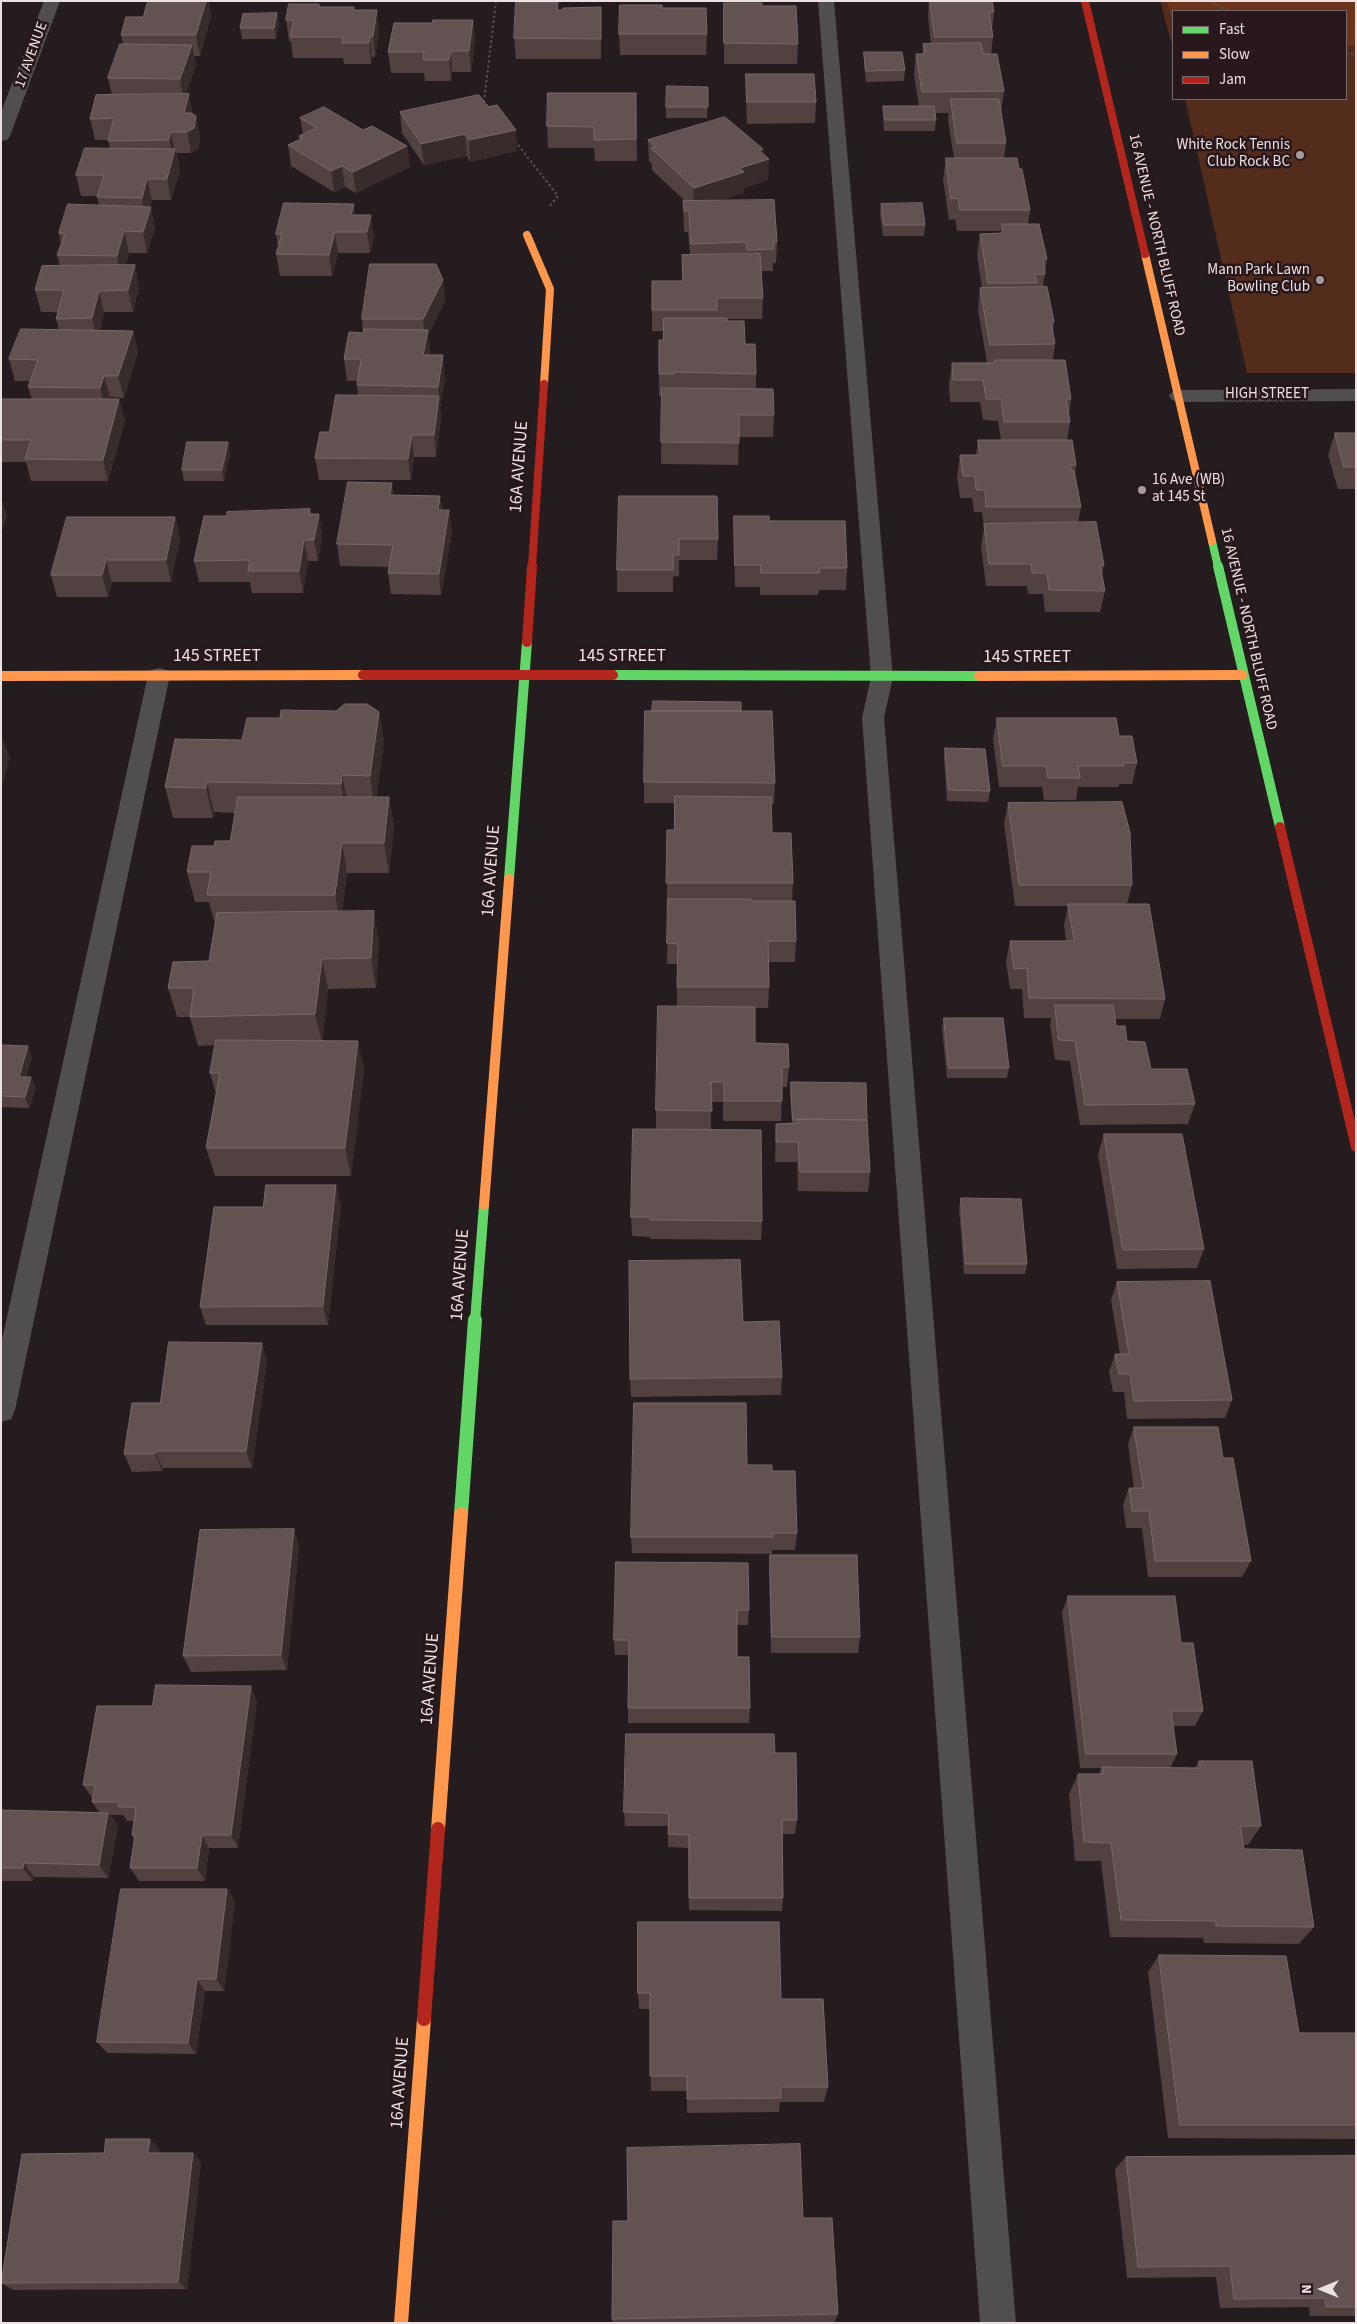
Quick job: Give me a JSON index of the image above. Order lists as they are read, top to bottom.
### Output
{
  "streets": {
    "street": [
      "17 AVENUE",
      "16 AVENUE - NORTH BLUFF ROAD",
      "HIGH STREET",
      "16A AVENUE",
      "145 STREET"
    ]
  },
  "crossings": [
    ["16 AVENUE - NORTH BLUFF ROAD", "HIGH STREET"],
    ["16 AVENUE - NORTH BLUFF ROAD", "145 STREET"],
    ["16A AVENUE", "145 STREET"]
  ],
  "places": ["White Rock Tennis Club Rock BC", "Mann Park Lawn Bowling Club", "16 Ave (WB) at 145 St"],
  "legend": ["Fast", "Slow", "Jam"],
  "north": "left"
}
